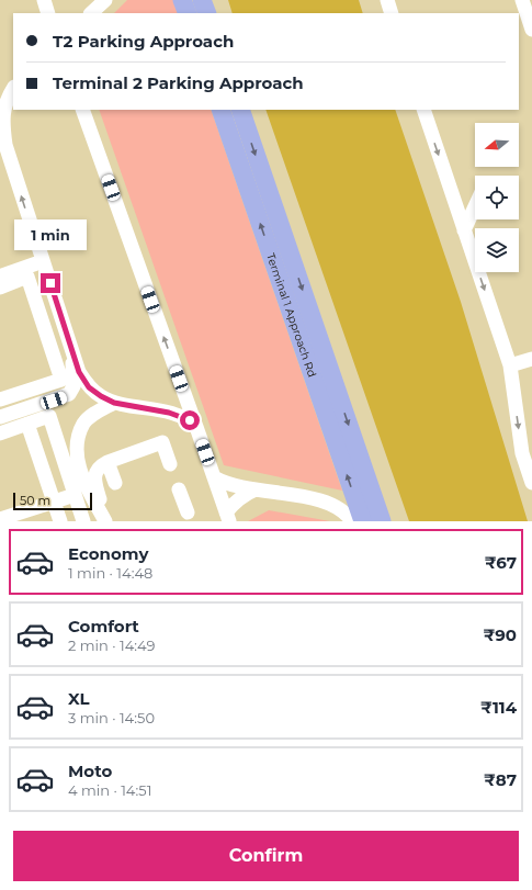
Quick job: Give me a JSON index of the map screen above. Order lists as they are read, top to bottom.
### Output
{
  "streets": {
    "main road": ["Terminal 1 Approach Rd"]
  },
  "scale_bar": "50 m",
  "north": "left",
  "page": {
    "banner": ["T2 Parking Approach", "Terminal 2 Parking Approach"],
    "bubble": "1 min",
    "scale": "50 m",
    "list": [
      {
        "name": "Economy",
        "note": "1 min · 14:48",
        "value": "₹67"
      },
      {
        "name": "Comfort",
        "note": "2 min · 14:49",
        "value": "₹90"
      },
      {
        "name": "XL",
        "note": "3 min · 14:50",
        "value": "₹114"
      },
      {
        "name": "Moto",
        "note": "4 min · 14:51",
        "value": "₹87"
      }
    ],
    "buttons": "Confirm"
  }
}
